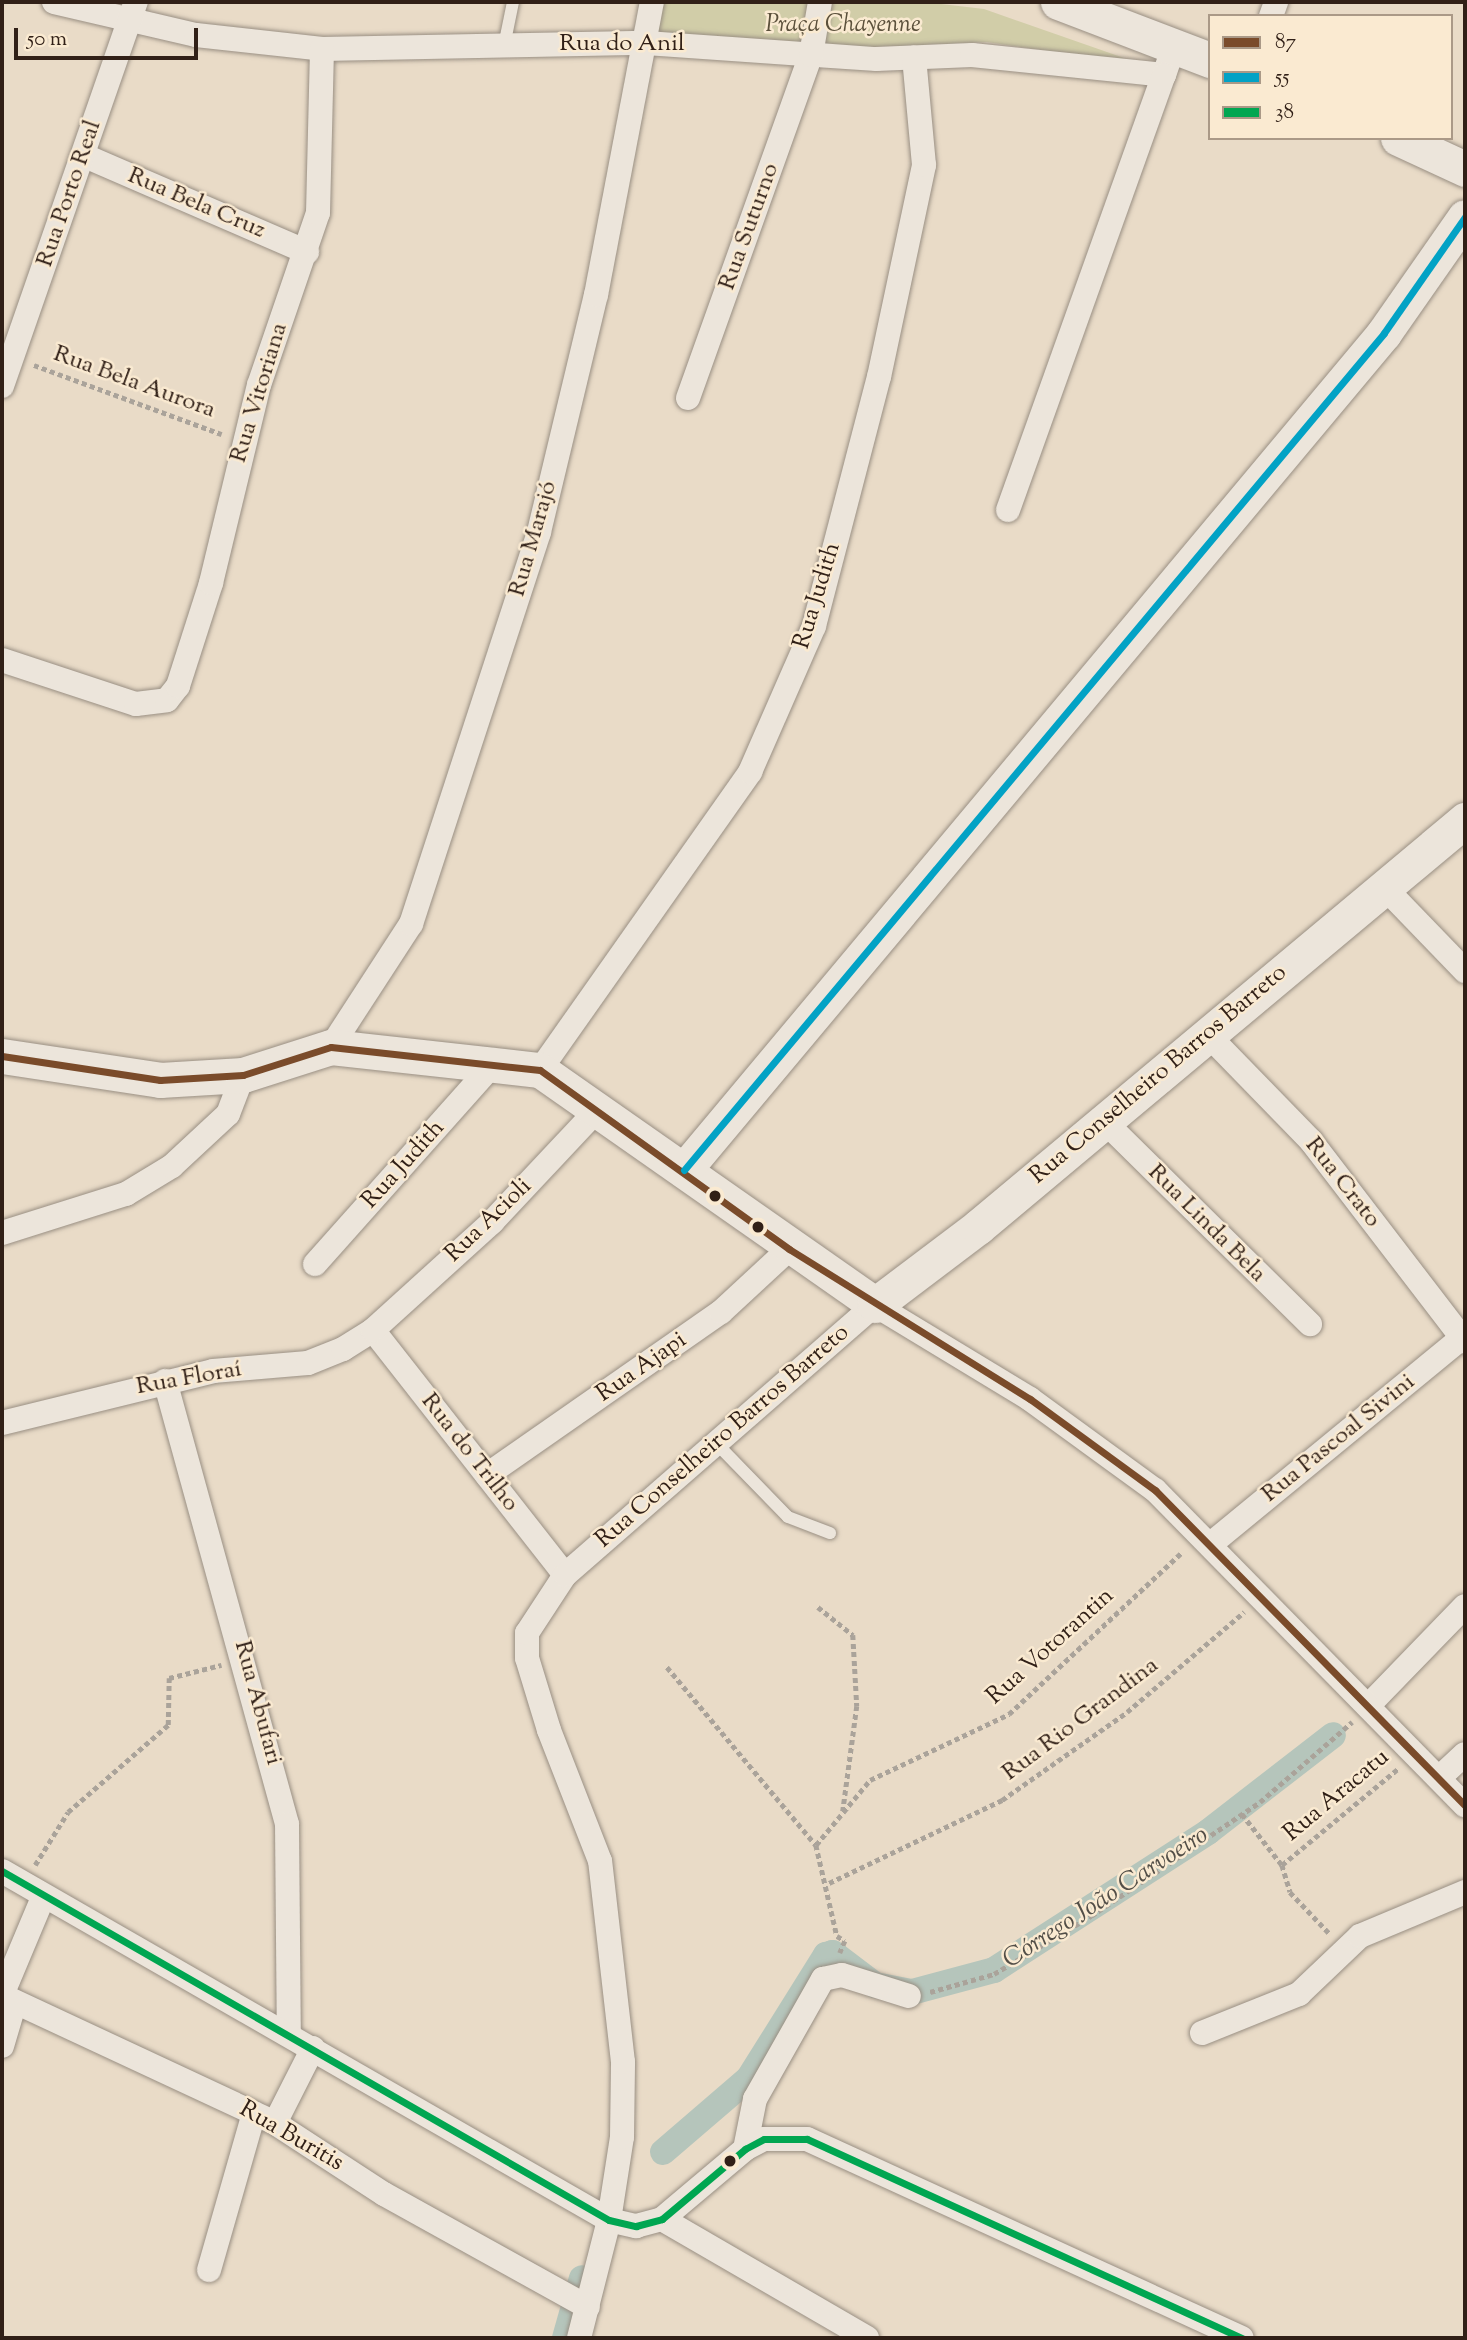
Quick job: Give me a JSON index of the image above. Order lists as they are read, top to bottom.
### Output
{
  "streets": {
    "street": [
      "Rua do Anil",
      "Rua Porto Real",
      "Rua Bela Cruz",
      "Rua Suturno",
      "Rua Vitoriana",
      "Rua Marajó",
      "Rua Judith",
      "Rua Conselheiro Barros Barreto",
      "Rua Crato",
      "Rua Acioli",
      "Rua Linda Bela",
      "Rua Ajapi",
      "Rua Floraí",
      "Rua Pascoal Sivini",
      "Rua do Trilho",
      "Rua Abufari",
      "Rua Buritis"
    ],
    "path": [
      "Rua Bela Aurora",
      "Rua Votorantin",
      "Rua Rio Grandina",
      "Rua Aracatu"
    ]
  },
  "crossings": [
    ["Rua do Anil", "Rua Porto Real"],
    ["Rua do Anil", "Rua Suturno"],
    ["Rua do Anil", "Rua Vitoriana"],
    ["Rua do Anil", "Rua Marajó"],
    ["Rua do Anil", "Rua Judith"],
    ["Rua Porto Real", "Rua Bela Cruz"],
    ["Rua Porto Real", "Rua Bela Aurora"],
    ["Rua Bela Cruz", "Rua Vitoriana"],
    ["Rua Bela Aurora", "Rua Vitoriana"],
    ["Rua Conselheiro Barros Barreto", "Rua Crato"],
    ["Rua Conselheiro Barros Barreto", "Rua Linda Bela"],
    ["Rua Conselheiro Barros Barreto", "Rua do Trilho"],
    ["Rua Conselheiro Barros Barreto", "Rua Buritis"],
    ["Rua Crato", "Rua Pascoal Sivini"],
    ["Rua Acioli", "Rua Floraí"],
    ["Rua Acioli", "Rua do Trilho"],
    ["Rua Ajapi", "Rua do Trilho"],
    ["Rua Floraí", "Rua do Trilho"],
    ["Rua Floraí", "Rua Abufari"],
    ["Rua Pascoal Sivini", "Rua Votorantin"]
  ],
  "water": ["Córrego João Carvoeiro"],
  "parks": ["Praça Chayenne"],
  "lines": ["transit line 55", "transit line 87", "transit line 38"],
  "legend": ["87", "55", "38"],
  "scale_bar": "50 m"
}
